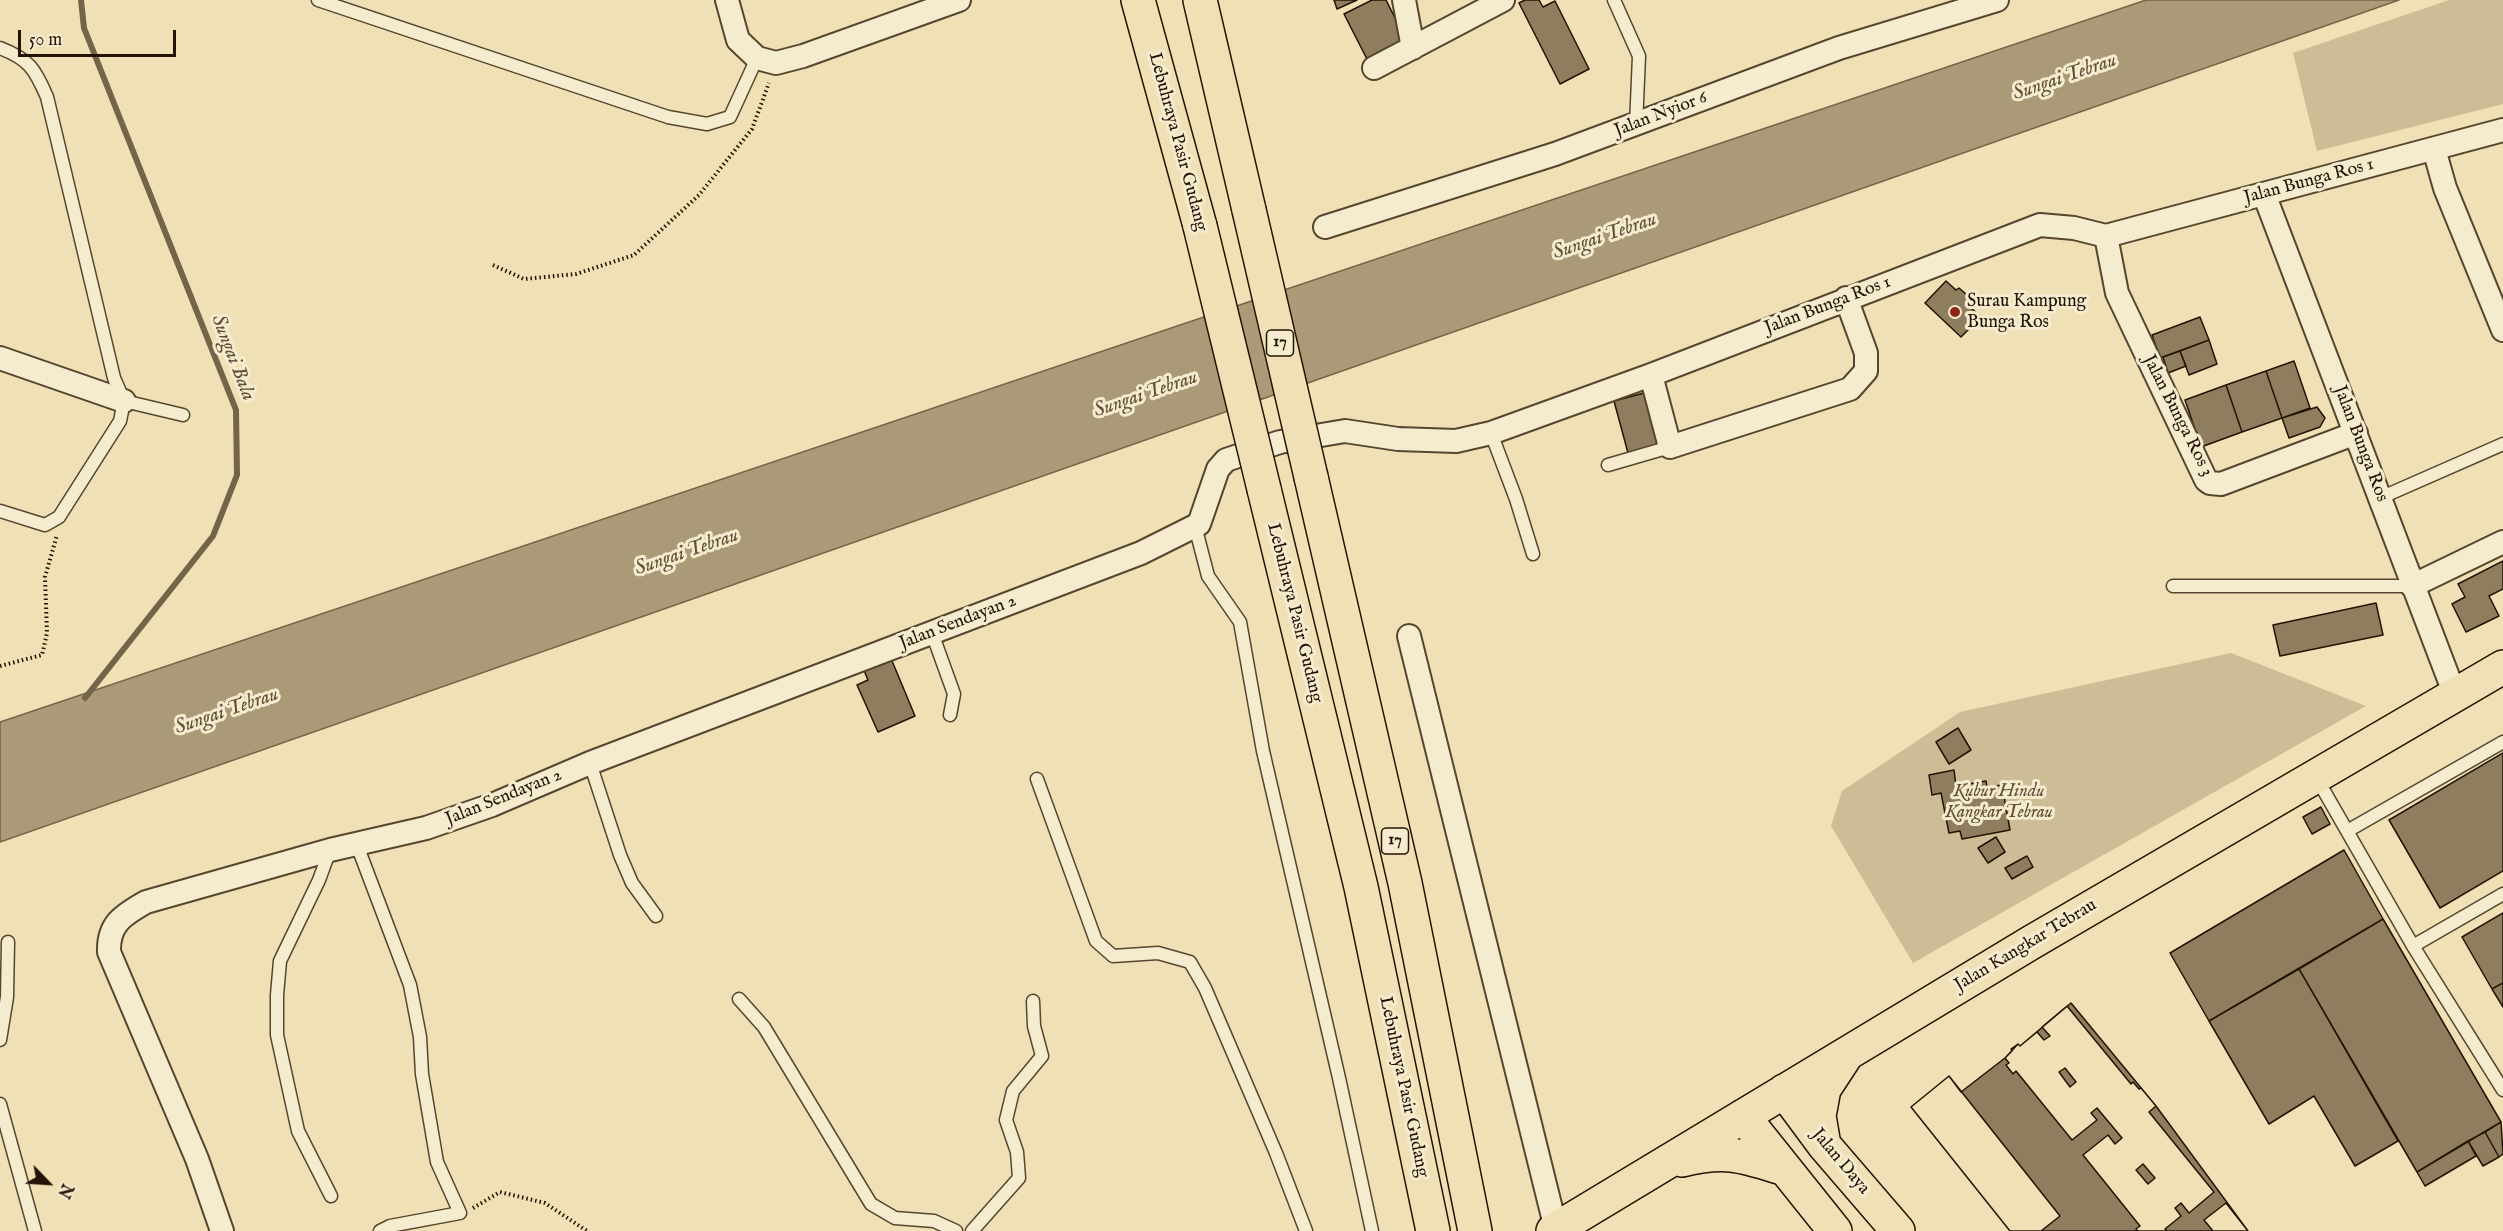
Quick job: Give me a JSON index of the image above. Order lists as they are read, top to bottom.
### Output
{
  "streets": {
    "main road": [
      "Lebuhraya Pasir Gudang",
      "17",
      "Jalan Kangkar Tebrau",
      "Jalan Daya"
    ],
    "street": [
      "Jalan Nyior 6",
      "Jalan Bunga Ros 1",
      "Jalan Bunga Ros 3",
      "Jalan Bunga Ros",
      "Jalan Sendayan 2"
    ]
  },
  "crossings": [
    ["Jalan Bunga Ros 1", "Jalan Bunga Ros 3"],
    ["Jalan Bunga Ros 1", "Jalan Bunga Ros"],
    ["Jalan Bunga Ros 1", "Jalan Sendayan 2"],
    ["Jalan Bunga Ros 3", "Jalan Bunga Ros"],
    ["Jalan Bunga Ros", "Jalan Kangkar Tebrau"],
    ["Jalan Kangkar Tebrau", "Jalan Daya"]
  ],
  "water": ["Sungai Tebrau", "Sungai Bala"],
  "parks": ["Kubur Hindu Kangkar Tebrau"],
  "places": ["Surau Kampung Bunga Ros"],
  "scale_bar": "50 m",
  "north": "bottom right"
}
